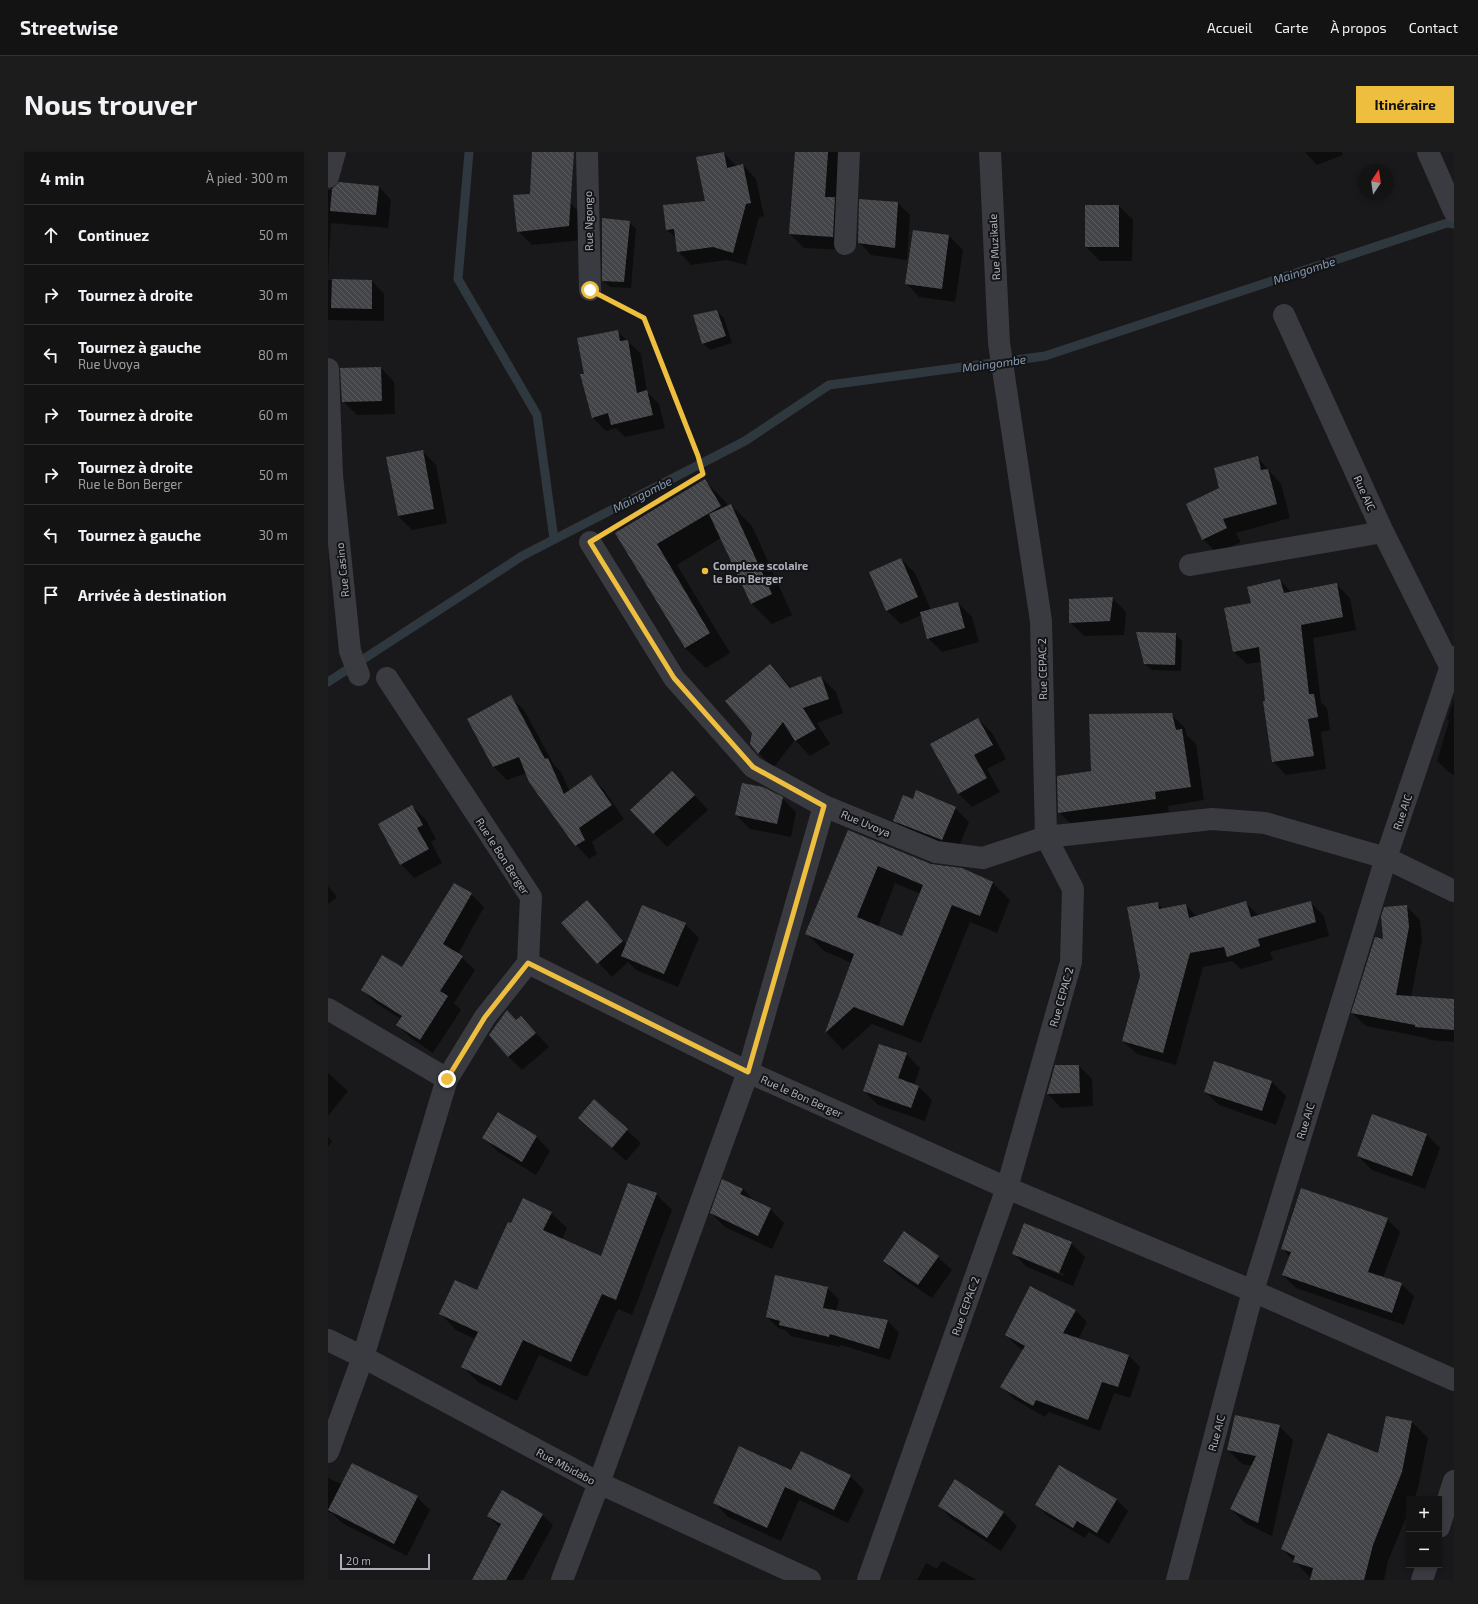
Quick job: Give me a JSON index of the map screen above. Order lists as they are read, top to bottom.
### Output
{
  "streets": {
    "street": [
      "Rue Ngongo",
      "Rue Muzikale",
      "Rue AIC",
      "Rue Casino",
      "Rue CEPAC 2",
      "Rue Uvoya",
      "Rue le Bon Berger",
      "Rue Mbidabo"
    ]
  },
  "crossings": [
    ["Rue Muzikale", "Rue CEPAC 2"],
    ["Rue AIC", "Rue Uvoya"],
    ["Rue AIC", "Rue le Bon Berger"],
    ["Rue CEPAC 2", "Rue Uvoya"],
    ["Rue CEPAC 2", "Rue le Bon Berger"]
  ],
  "water": ["Maingombe"],
  "places": ["Complexe scolaire le Bon Berger"],
  "scale_bar": "20 m",
  "north": "top",
  "page": {
    "header": "Streetwise",
    "nav": [
      "Accueil",
      "Carte",
      "À propos",
      "Contact"
    ],
    "buttons": "Itinéraire",
    "title": "Nous trouver",
    "heading": ["4 min", "À pied · 300 m"],
    "list": [
      ["Continuez", "50 m"],
      ["Tournez à droite", "30 m"],
      ["Tournez à gauche", "Rue Uvoya", "80 m"],
      ["Tournez à droite", "60 m"],
      ["Tournez à droite", "Rue le Bon Berger", "50 m"],
      ["Tournez à gauche", "30 m"],
      "Arrivée à destination"
    ],
    "map_buttons": ["+", "−"],
    "scale": "20 m"
  }
}
